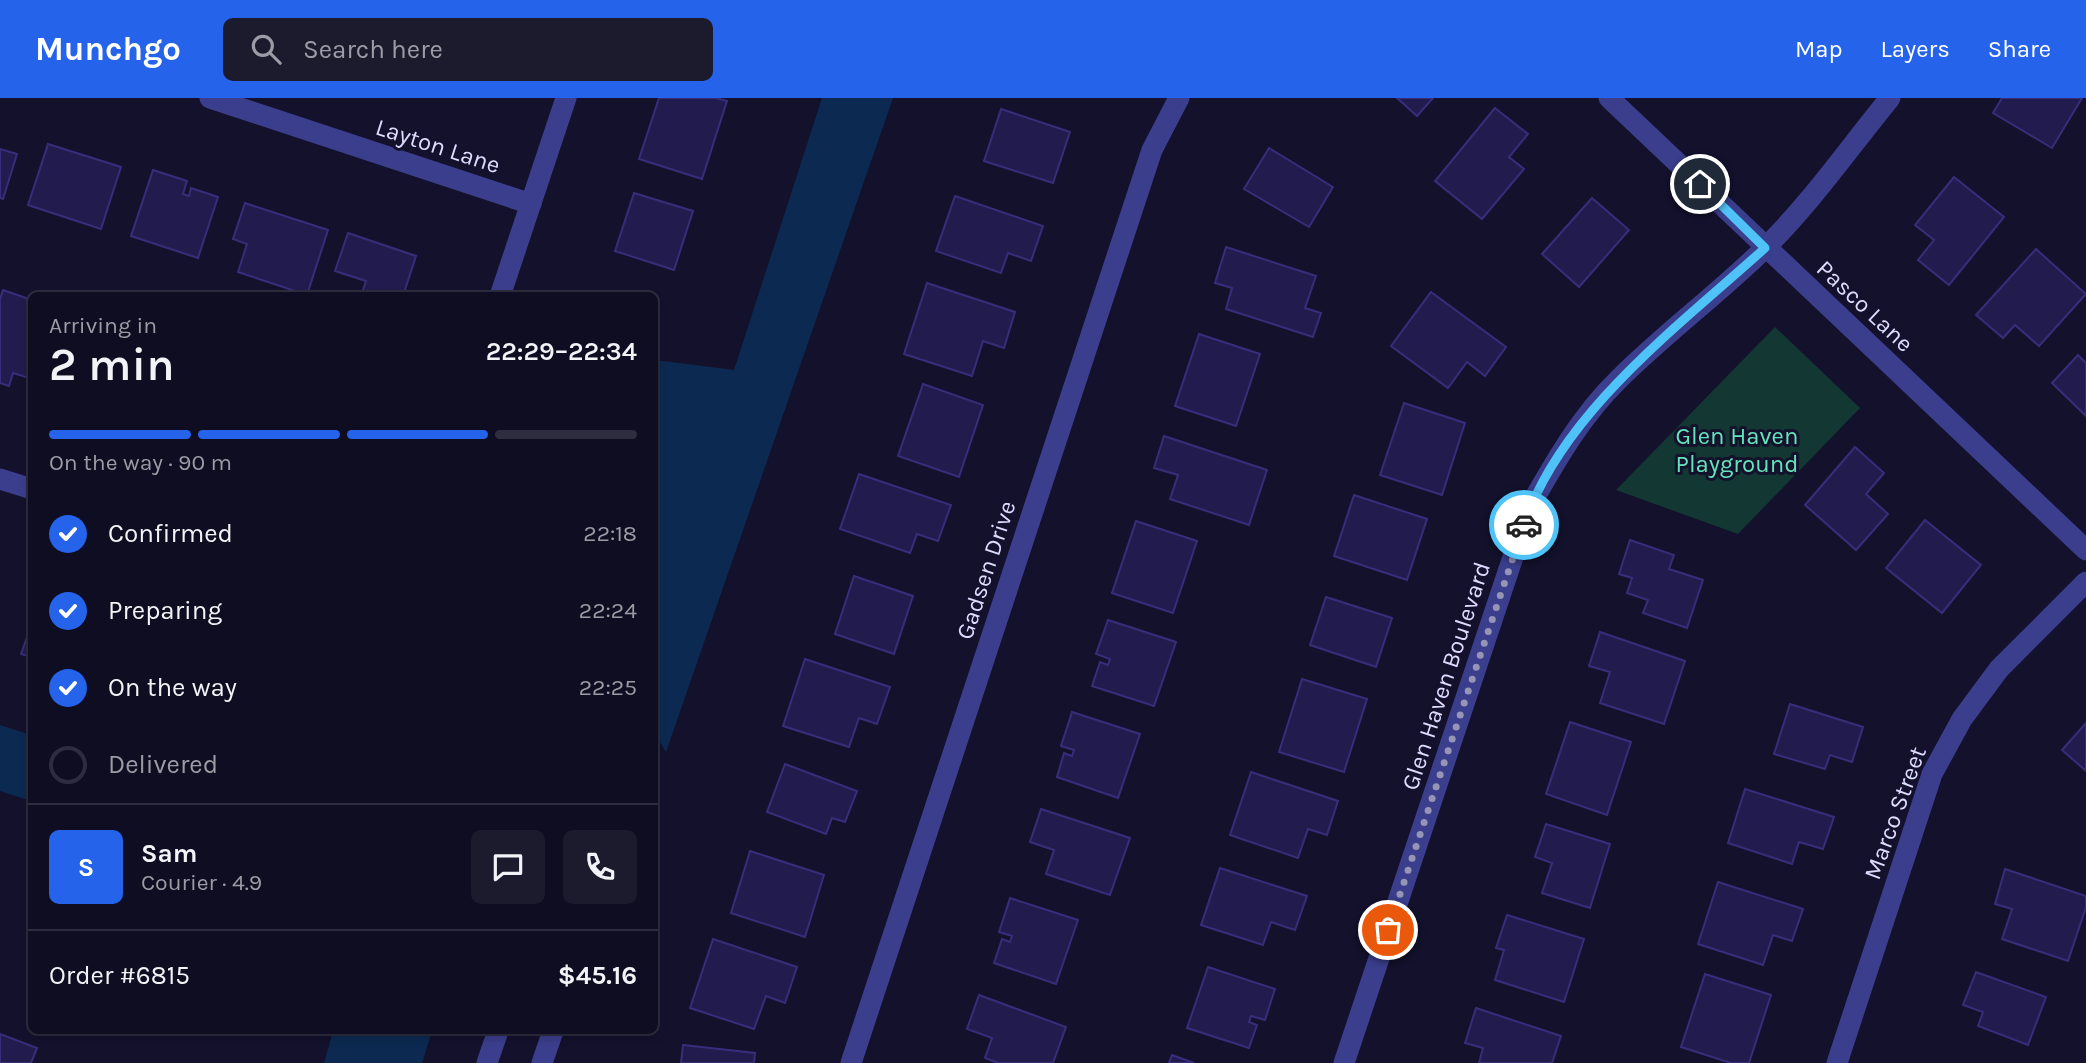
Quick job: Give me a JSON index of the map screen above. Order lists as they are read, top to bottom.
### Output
{
  "streets": {
    "street": [
      "Layton Lane",
      "Pasco Lane",
      "Gadsen Drive",
      "Glen Haven Boulevard",
      "Marco Street"
    ]
  },
  "crossings": [
    ["Pasco Lane", "Glen Haven Boulevard"]
  ],
  "parks": ["Glen Haven Playground"],
  "page": {
    "header": "Munchgo",
    "search": "Search here",
    "nav": ["Map", "Layers", "Share"],
    "heading": ["2 min", "Arriving in", "22:29–22:34"],
    "panel": [
      "Sam",
      "Courier · 4.9",
      "Order #6815",
      "$45.16"
    ],
    "bar": "On the way · 90 m",
    "list": [
      ["Confirmed", "22:18"],
      ["Preparing", "22:24"],
      ["On the way", "22:25"],
      "Delivered"
    ],
    "round": "S"
  }
}
